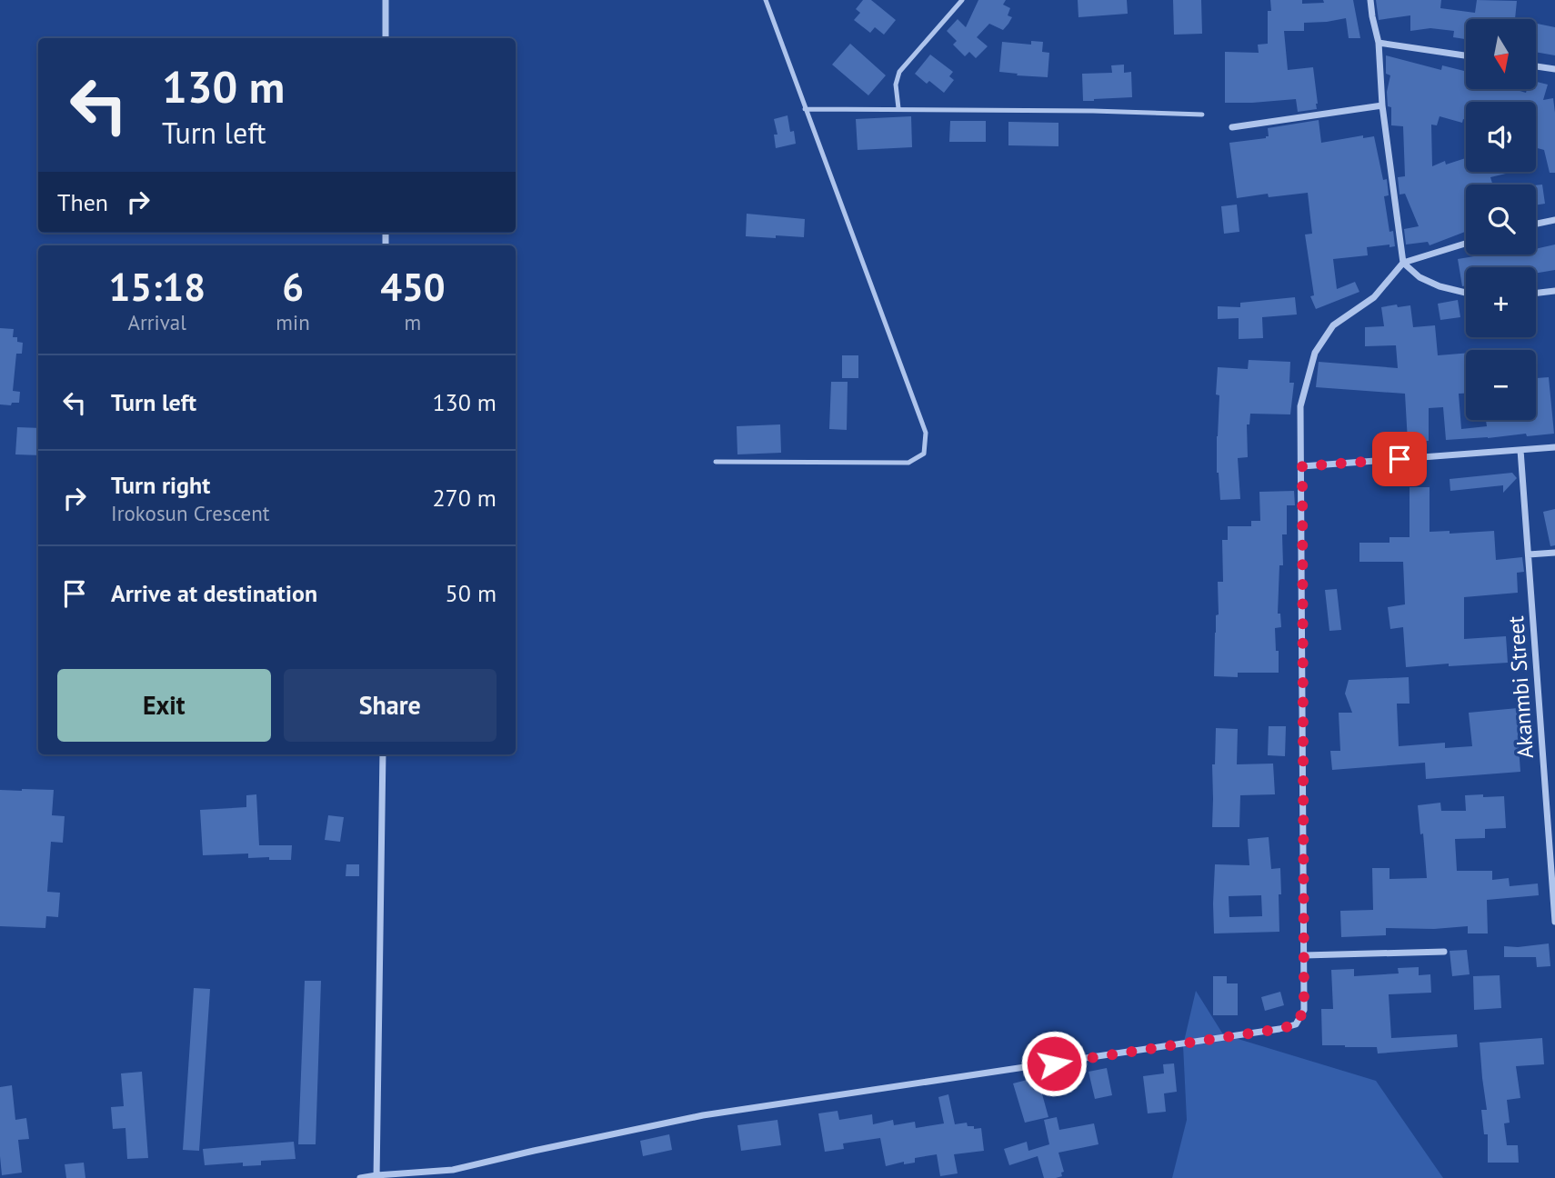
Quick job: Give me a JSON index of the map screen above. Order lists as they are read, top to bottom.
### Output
{
  "streets": {
    "street": ["Akanmbi Street"]
  },
  "north": "bottom",
  "page": {
    "map_buttons": ["+", "−"],
    "turn": ["130 m", "Turn left"],
    "then": "Then",
    "eta": [
      "15:18",
      "Arrival",
      "6",
      "min",
      "450",
      "m"
    ],
    "list": [
      {
        "name": "Turn left",
        "value": "130 m"
      },
      {
        "name": "Turn right",
        "note": "Irokosun Crescent",
        "value": "270 m"
      },
      {
        "name": "Arrive at destination",
        "value": "50 m"
      }
    ],
    "buttons": ["Exit", "Share"]
  }
}
